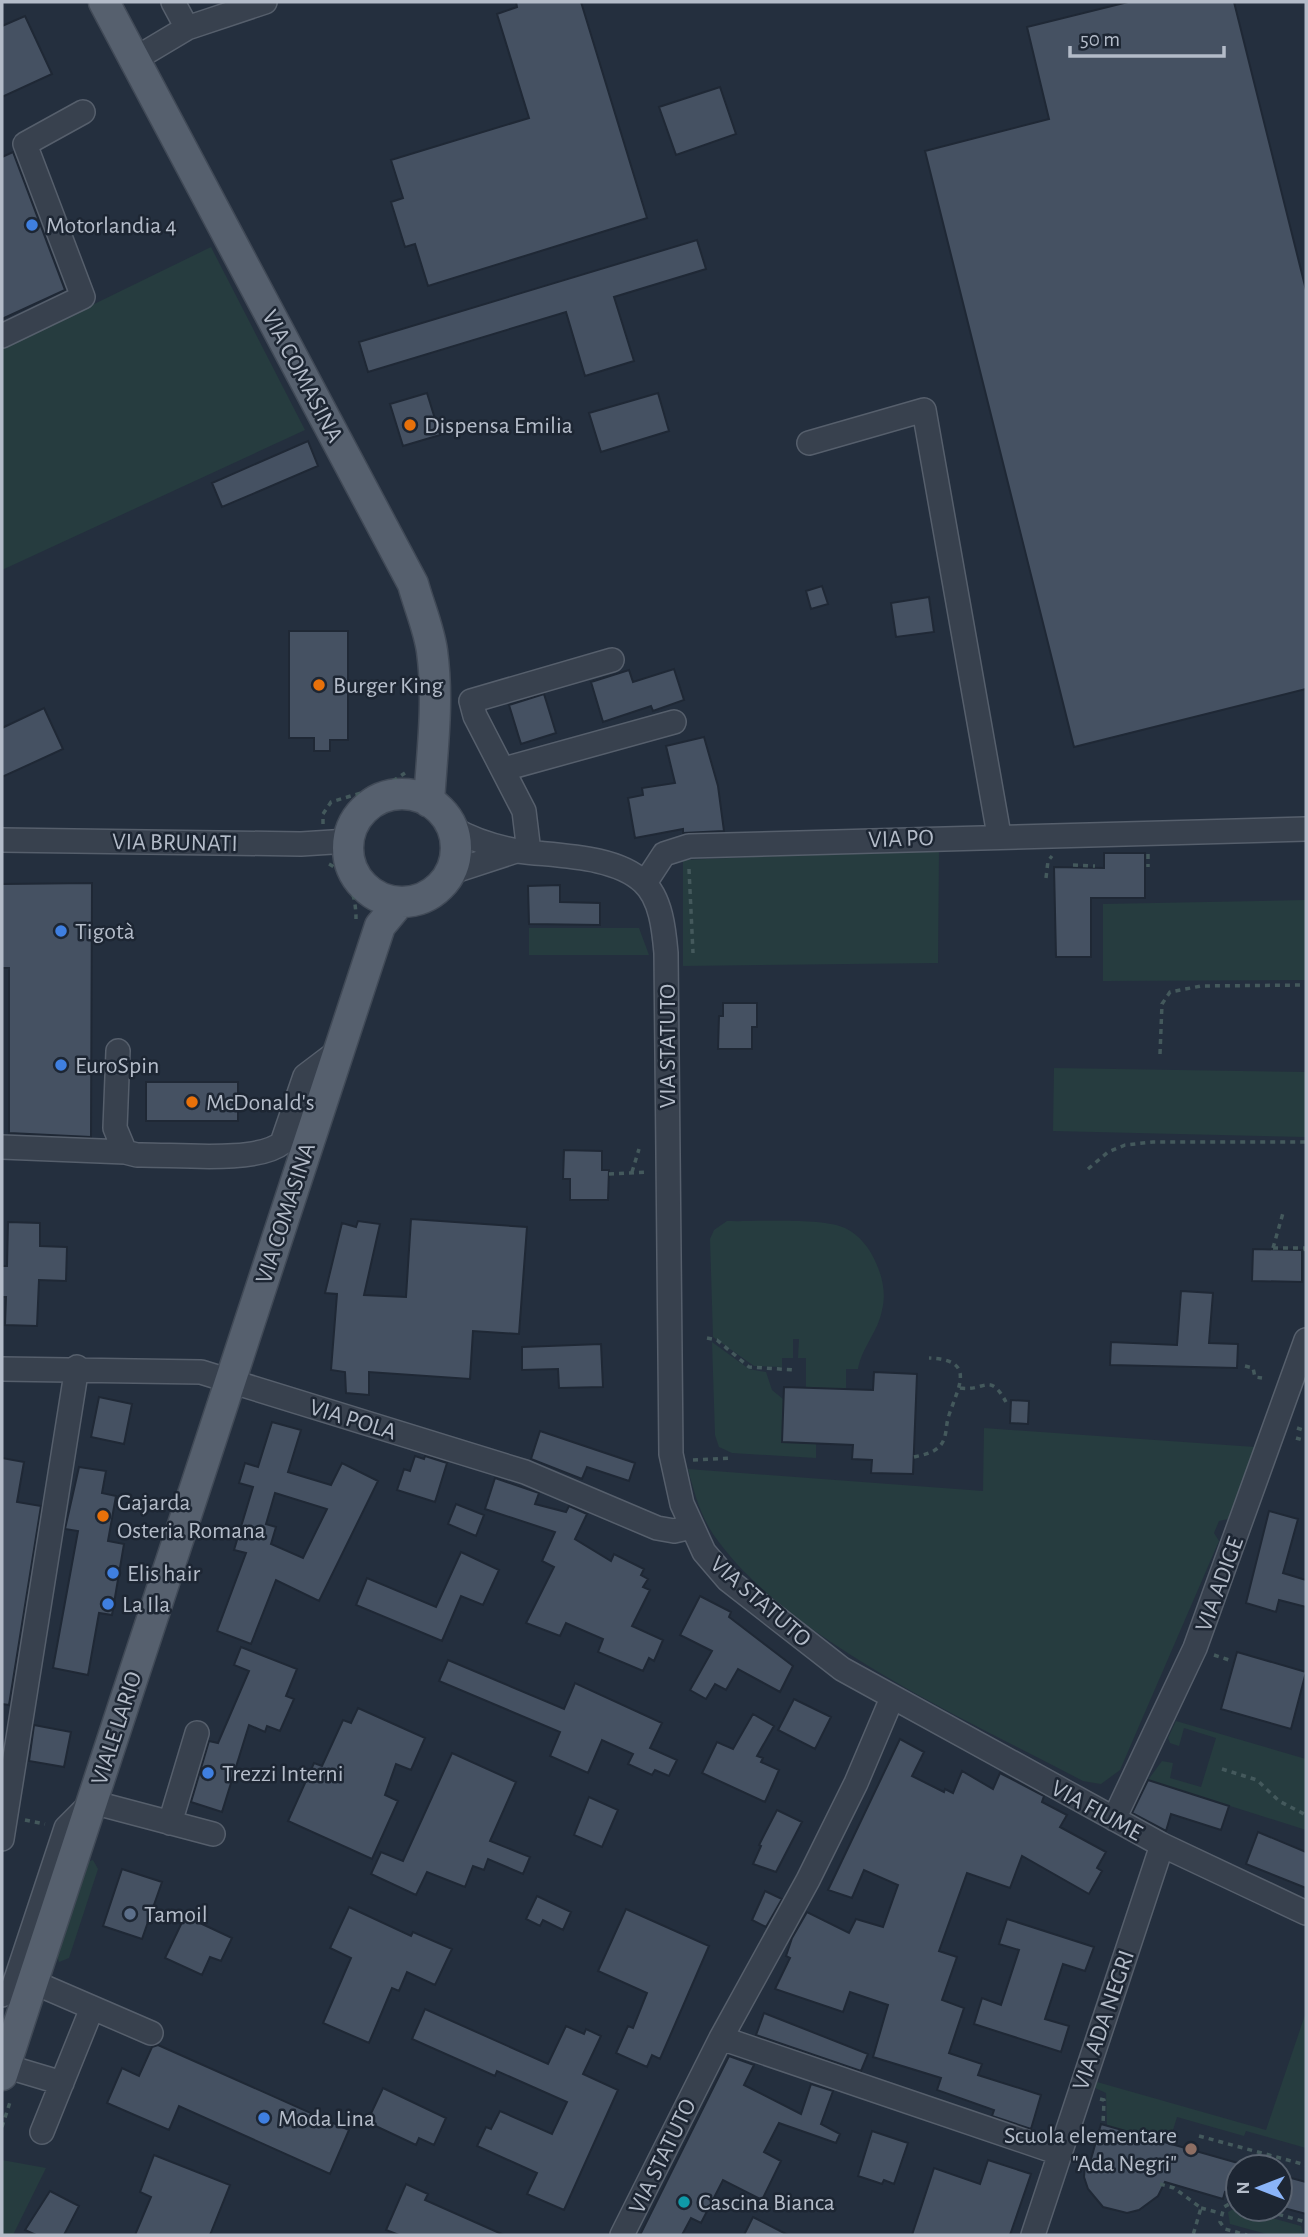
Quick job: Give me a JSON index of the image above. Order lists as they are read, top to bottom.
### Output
{
  "streets": {
    "main road": ["VIA COMASINA", "VIALE LARIO"],
    "street": [
      "VIA PO",
      "VIA BRUNATI",
      "VIA STATUTO",
      "VIA POLA",
      "VIA ADIGE",
      "VIA FIUME",
      "VIA ADA NEGRI"
    ]
  },
  "crossings": [
    ["VIA COMASINA", "VIA BRUNATI"],
    ["VIA COMASINA", "VIA POLA"],
    ["VIA COMASINA", "VIALE LARIO"],
    ["VIA PO", "VIA STATUTO"],
    ["VIA STATUTO", "VIA POLA"],
    ["VIA STATUTO", "VIA FIUME"],
    ["VIA POLA", "VIALE LARIO"],
    ["VIA ADIGE", "VIA FIUME"],
    ["VIA FIUME", "VIA ADA NEGRI"]
  ],
  "places": [
    "Motorlandia 4",
    "Dispensa Emilia",
    "Burger King",
    "Tigotà",
    "EuroSpin",
    "McDonald's",
    "Gajarda Osteria Romana",
    "Elis hair",
    "La Ila",
    "Trezzi Interni",
    "Tamoil",
    "Moda Lina",
    "Scuola elementare \"Ada Negri\"",
    "Cascina Bianca"
  ],
  "scale_bar": "50 m",
  "north": "left"
}
